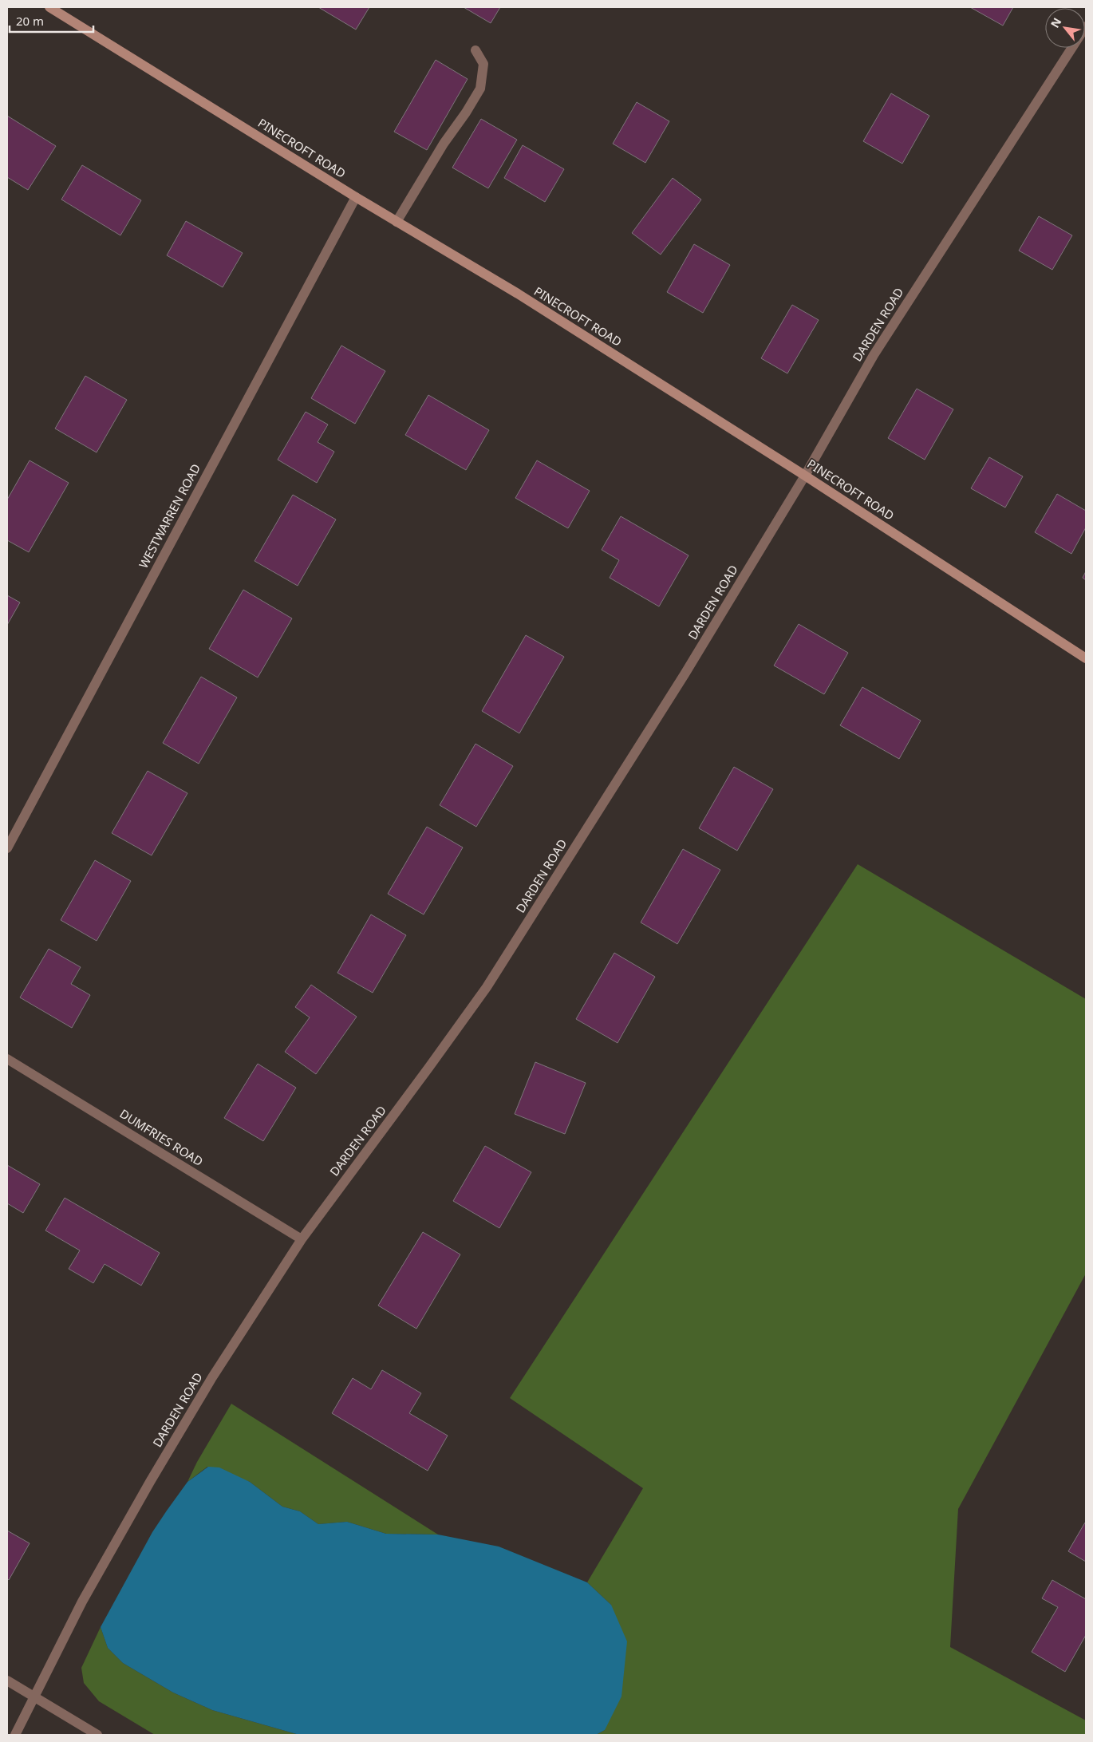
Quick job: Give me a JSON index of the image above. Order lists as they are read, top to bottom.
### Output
{
  "streets": {
    "street": [
      "PINECROFT ROAD",
      "DARDEN ROAD",
      "WESTWARREN ROAD",
      "DUMFRIES ROAD"
    ]
  },
  "crossings": [
    ["PINECROFT ROAD", "DARDEN ROAD"],
    ["PINECROFT ROAD", "WESTWARREN ROAD"],
    ["DARDEN ROAD", "DUMFRIES ROAD"]
  ],
  "scale_bar": "20 m",
  "north": "top left"
}
